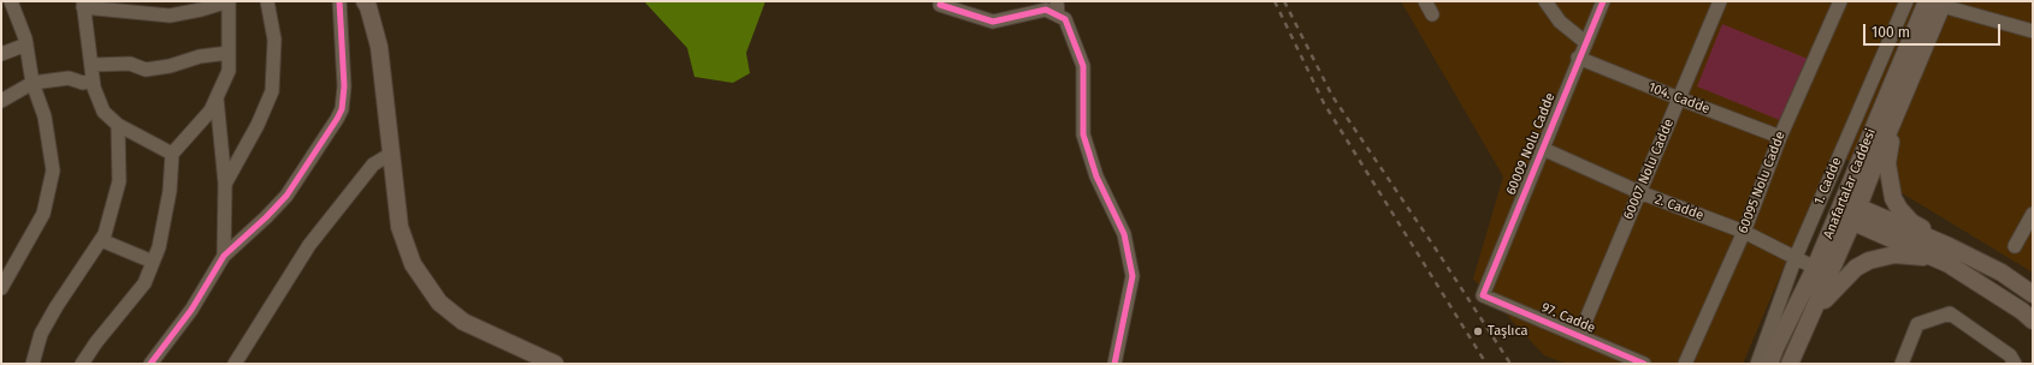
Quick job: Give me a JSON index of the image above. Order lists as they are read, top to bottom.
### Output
{
  "streets": {
    "main road": ["Anafartalar Caddesi"],
    "street": [
      "104. Cadde",
      "60009 Nolu Cadde",
      "60007 Nolu Cadde",
      "1. Cadde",
      "60095 Nolu Cadde",
      "2. Cadde",
      "97. Cadde"
    ]
  },
  "crossings": [
    ["104. Cadde", "60009 Nolu Cadde"],
    ["104. Cadde", "60007 Nolu Cadde"],
    ["104. Cadde", "60095 Nolu Cadde"],
    ["60009 Nolu Cadde", "2. Cadde"],
    ["60009 Nolu Cadde", "97. Cadde"],
    ["60007 Nolu Cadde", "2. Cadde"],
    ["60007 Nolu Cadde", "97. Cadde"],
    ["1. Cadde", "2. Cadde"],
    ["60095 Nolu Cadde", "2. Cadde"],
    ["Anafartalar Caddesi", "2. Cadde"]
  ],
  "places": ["Taşlıca"],
  "scale_bar": "100 m"
}
